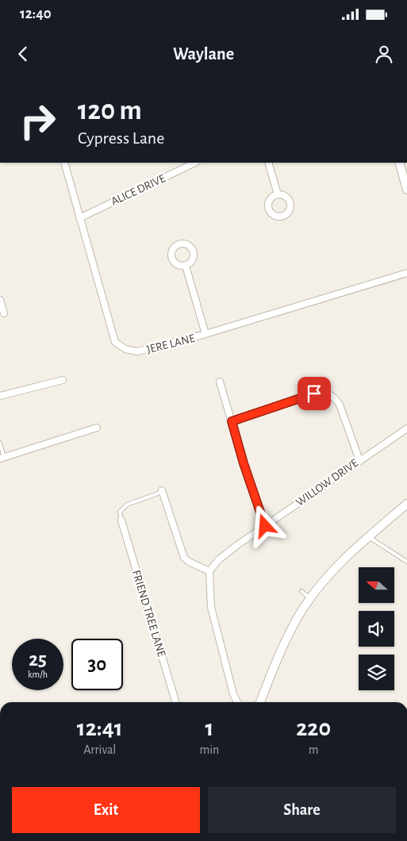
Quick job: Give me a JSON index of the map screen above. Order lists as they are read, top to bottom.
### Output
{
  "streets": {
    "street": [
      "ALICE DRIVE",
      "JERE LANE",
      "WILLOW DRIVE",
      "FRIEND TREE LANE"
    ]
  },
  "crossings": [
    ["ALICE DRIVE", "JERE LANE"]
  ],
  "north": "left",
  "page": {
    "status": "12:40",
    "header": "Waylane",
    "turn": ["120 m", "Cypress Lane"],
    "speed": "25 km/h",
    "limit": "30",
    "eta": [
      "12:41",
      "Arrival",
      "1",
      "min",
      "220",
      "m"
    ],
    "buttons": ["Exit", "Share"]
  }
}
